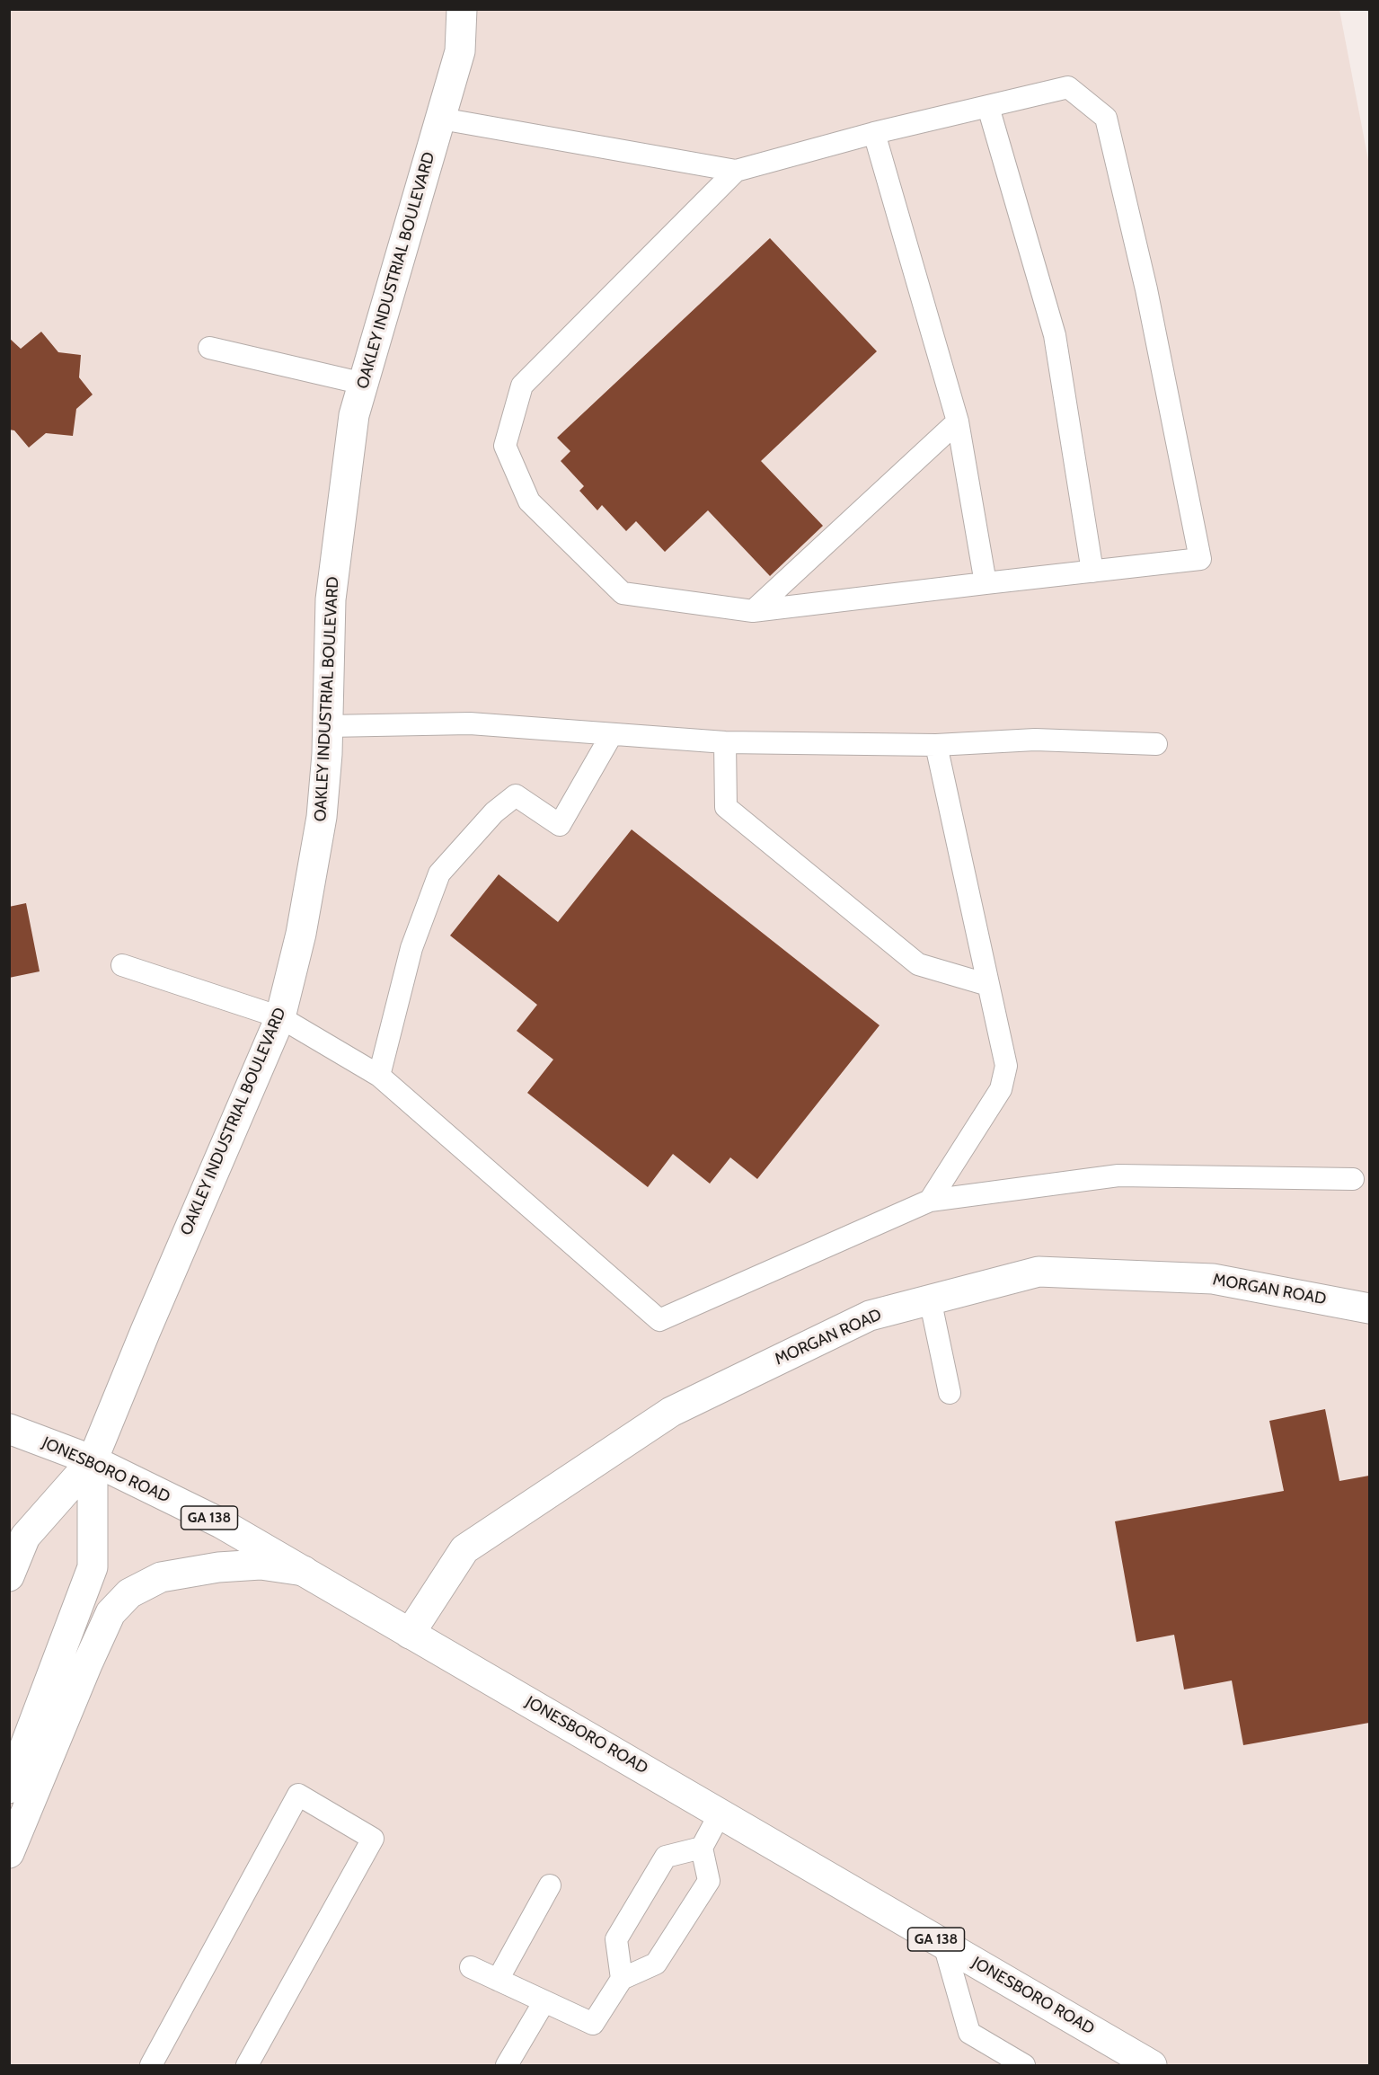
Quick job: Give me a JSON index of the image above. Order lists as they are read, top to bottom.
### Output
{
  "streets": {
    "main road": [
      "OAKLEY INDUSTRIAL BOULEVARD",
      "MORGAN ROAD",
      "JONESBORO ROAD",
      "GA 138"
    ]
  },
  "crossings": [
    ["OAKLEY INDUSTRIAL BOULEVARD", "JONESBORO ROAD"],
    ["MORGAN ROAD", "JONESBORO ROAD"]
  ]
}
